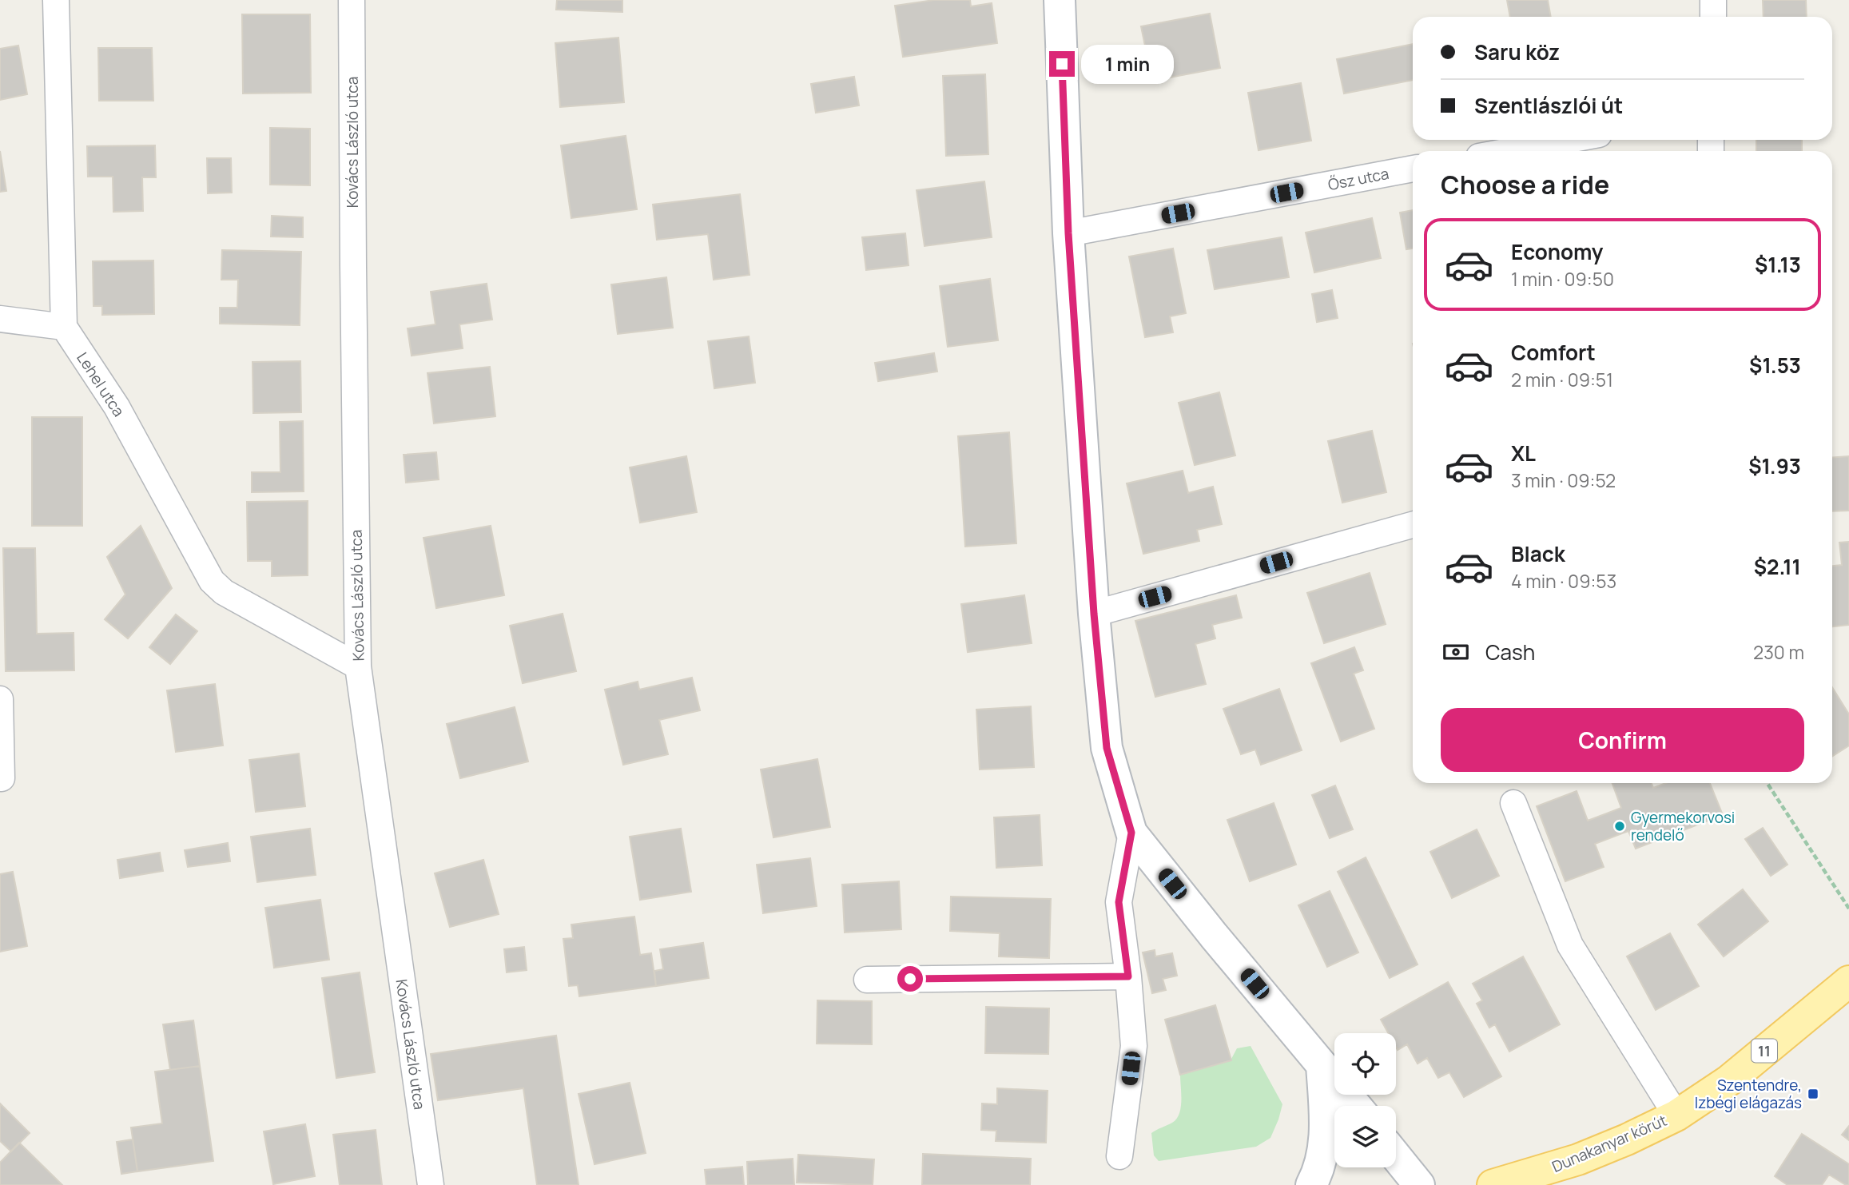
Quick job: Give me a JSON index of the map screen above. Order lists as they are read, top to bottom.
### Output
{
  "streets": {
    "main road": ["11", "Dunakanyar körút"],
    "street": ["Kovács László utca", "Ősz utca", "Lehel utca"]
  },
  "crossings": [
    ["Kovács László utca", "Lehel utca"]
  ],
  "places": {
    "other": ["Gyermekorvosi rendelő"],
    "transit": ["Szentendre, Izbégi elágazás"]
  },
  "page": {
    "banner": ["Saru köz", "Szentlászlói út"],
    "bubble": "1 min",
    "heading": "Choose a ride",
    "list": [
      {
        "name": "Economy",
        "note": "1 min · 09:50",
        "value": "$1.13"
      },
      {
        "name": "Comfort",
        "note": "2 min · 09:51",
        "value": "$1.53"
      },
      {
        "name": "XL",
        "note": "3 min · 09:52",
        "value": "$1.93"
      },
      {
        "name": "Black",
        "note": "4 min · 09:53",
        "value": "$2.11"
      }
    ],
    "pay": ["Cash", "230 m"],
    "buttons": "Confirm"
  }
}
